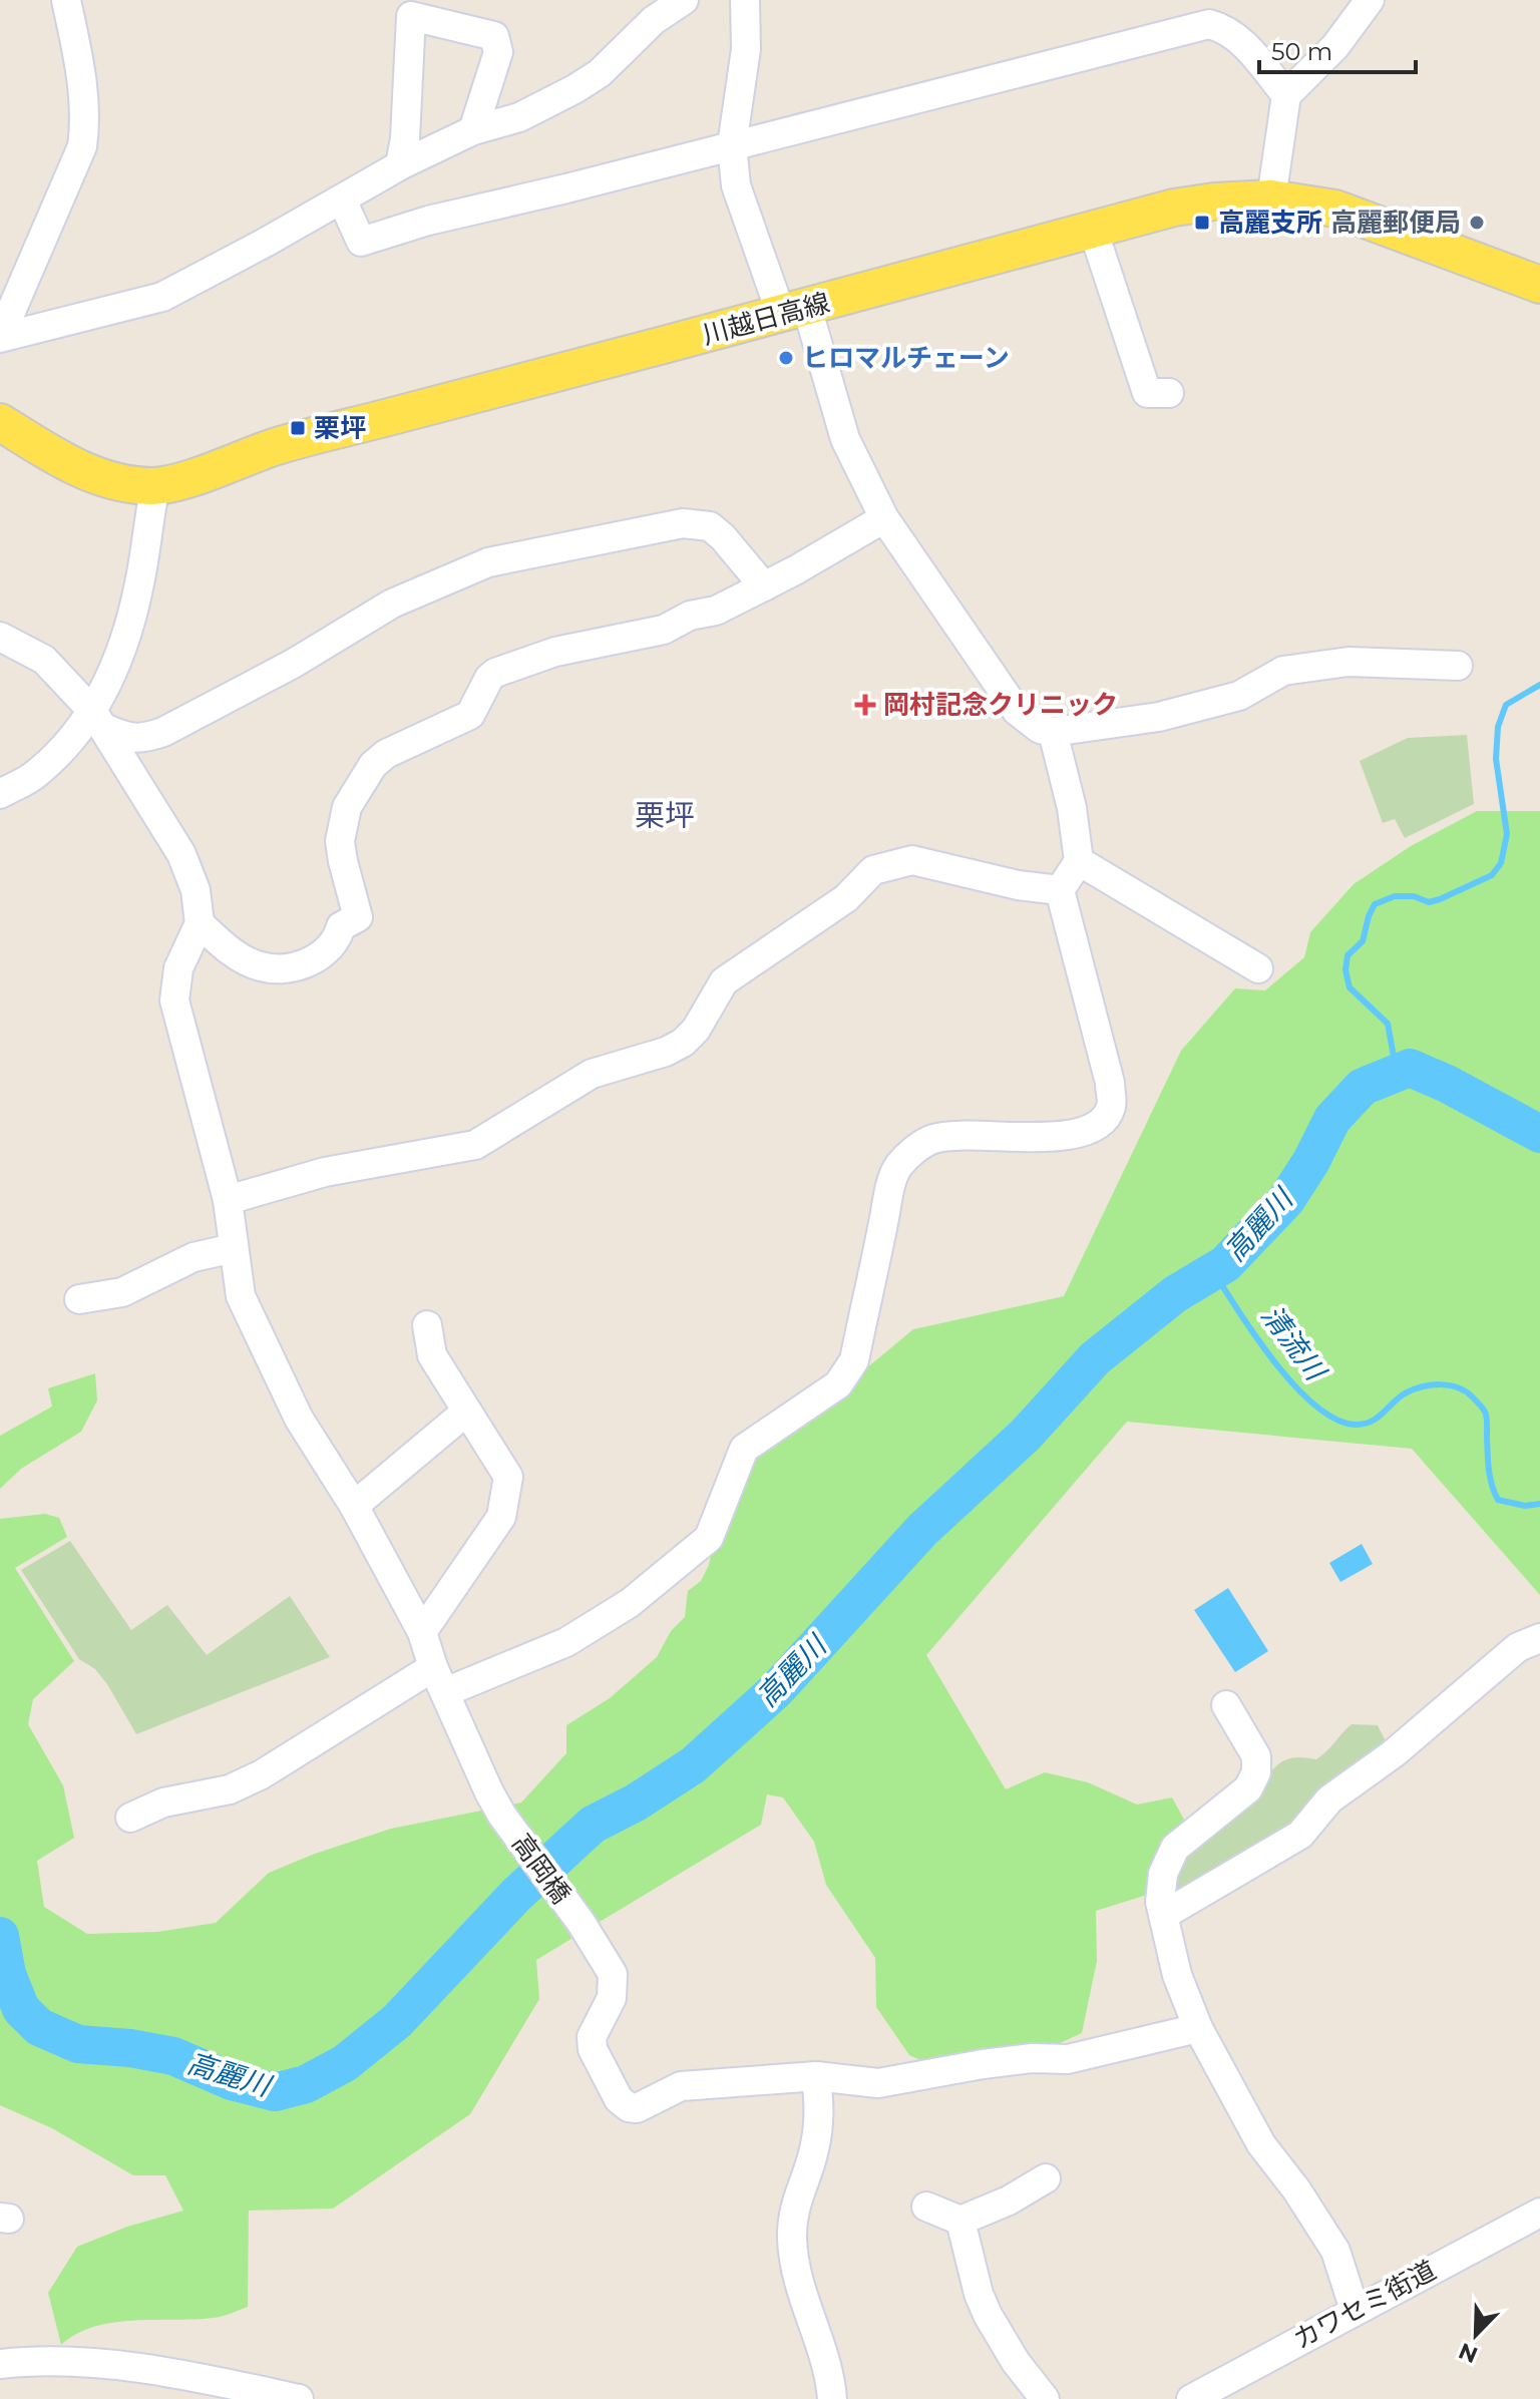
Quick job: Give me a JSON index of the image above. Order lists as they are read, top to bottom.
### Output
{
  "streets": {
    "main road": ["川越日高線"],
    "street": ["高岡橋", "カワセミ街道"]
  },
  "districts": ["栗坪"],
  "water": ["高麗川", "清流川"],
  "places": {
    "transit": ["高麗支所", "栗坪"],
    "other": ["高麗郵便局", "ヒロマルチェーン"],
    "health": ["岡村記念クリニック"]
  },
  "scale_bar": "50 m",
  "north": "bottom left"
}
